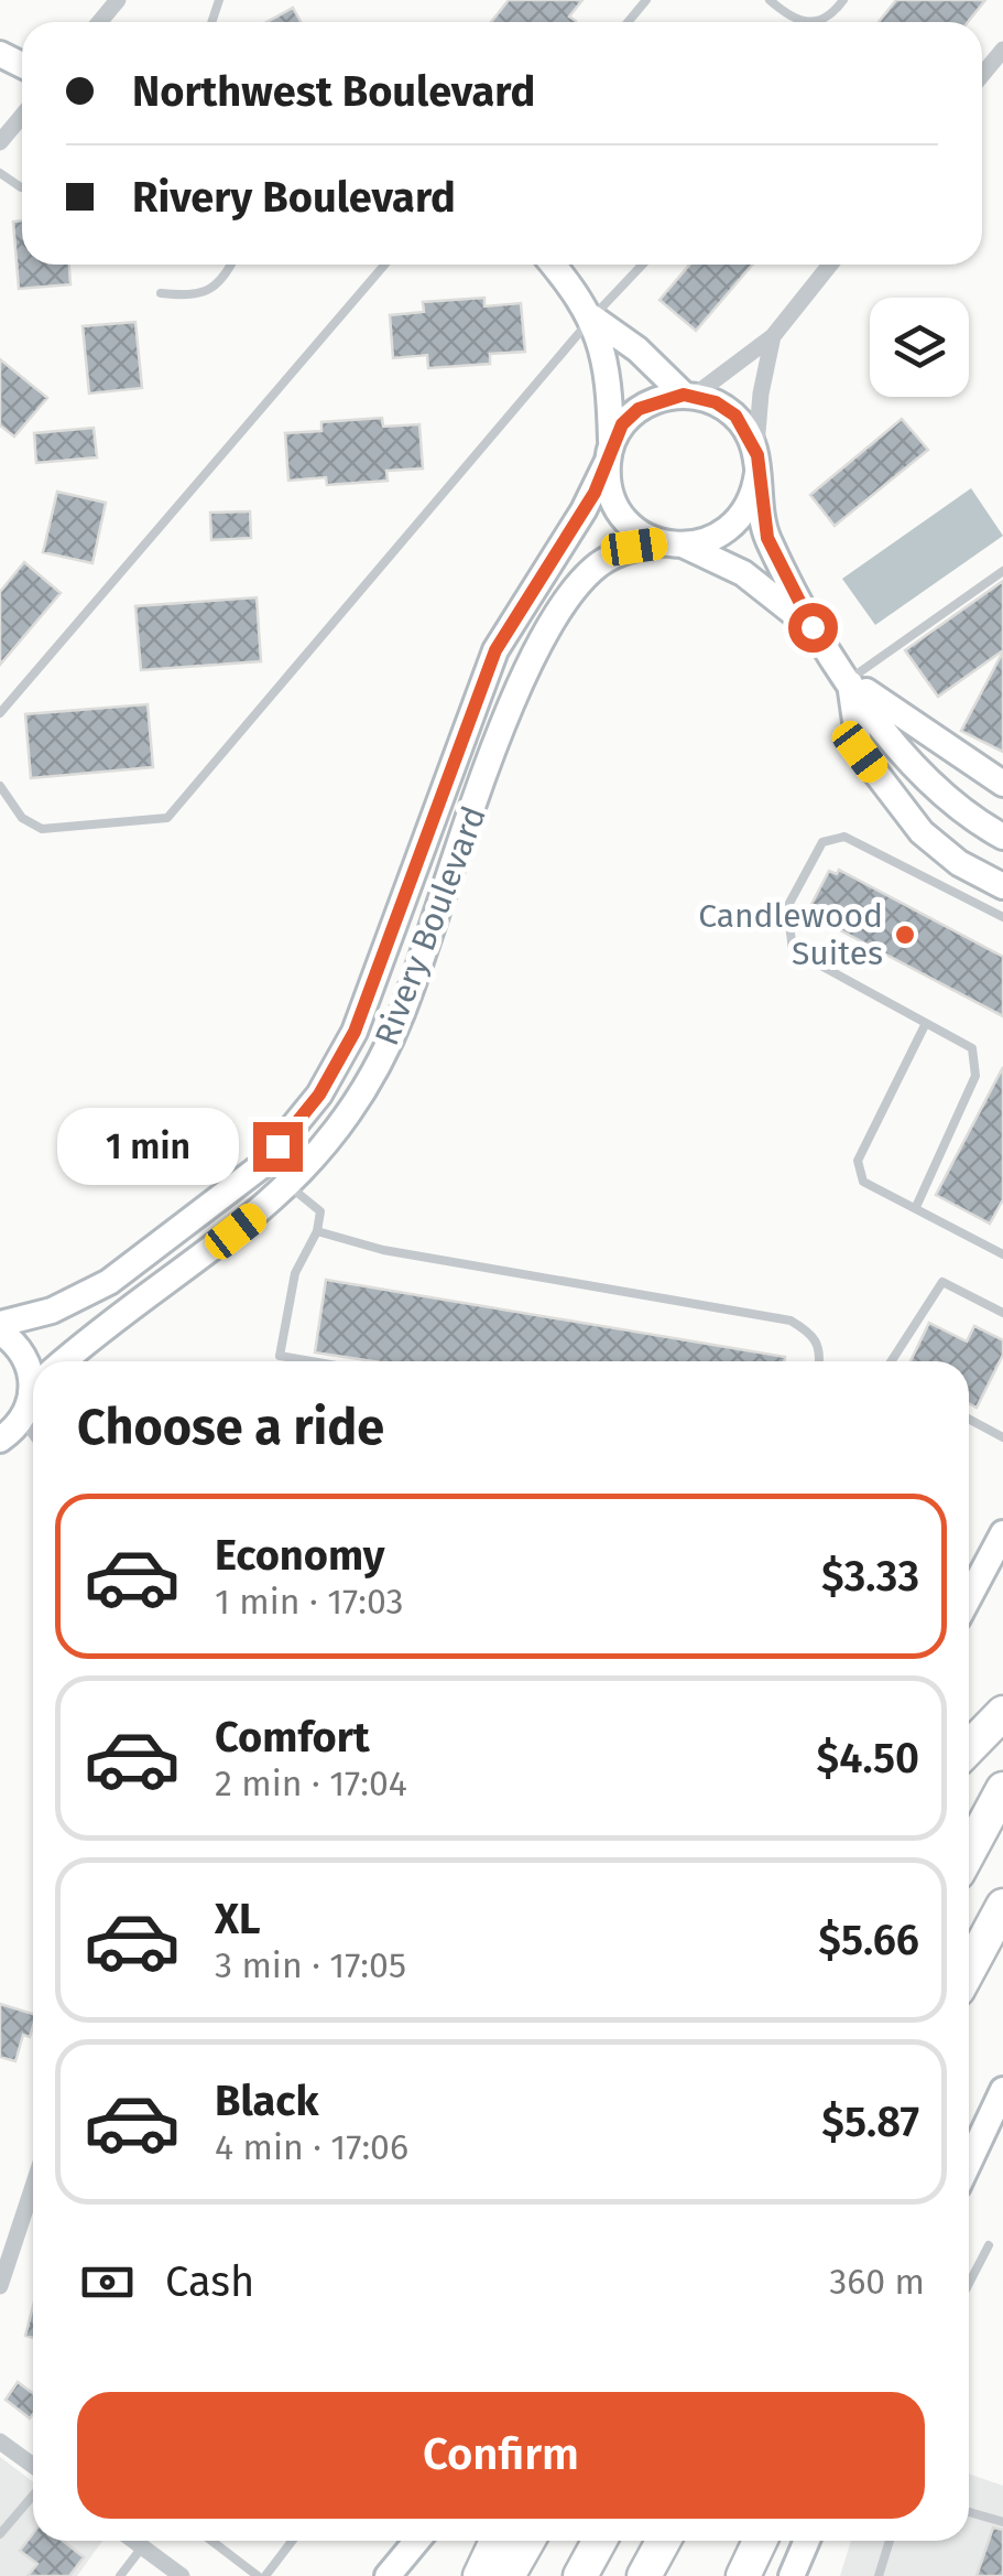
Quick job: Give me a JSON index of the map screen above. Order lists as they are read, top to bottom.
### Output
{
  "streets": {
    "street": ["Rivery Boulevard"]
  },
  "places": ["Candlewood Suites"],
  "page": {
    "banner": ["Northwest Boulevard", "Rivery Boulevard"],
    "bubble": "1 min",
    "heading": "Choose a ride",
    "list": [
      {
        "name": "Economy",
        "note": "1 min · 17:03",
        "value": "$3.33"
      },
      {
        "name": "Comfort",
        "note": "2 min · 17:04",
        "value": "$4.50"
      },
      {
        "name": "XL",
        "note": "3 min · 17:05",
        "value": "$5.66"
      },
      {
        "name": "Black",
        "note": "4 min · 17:06",
        "value": "$5.87"
      }
    ],
    "pay": ["Cash", "360 m"],
    "buttons": "Confirm"
  }
}
